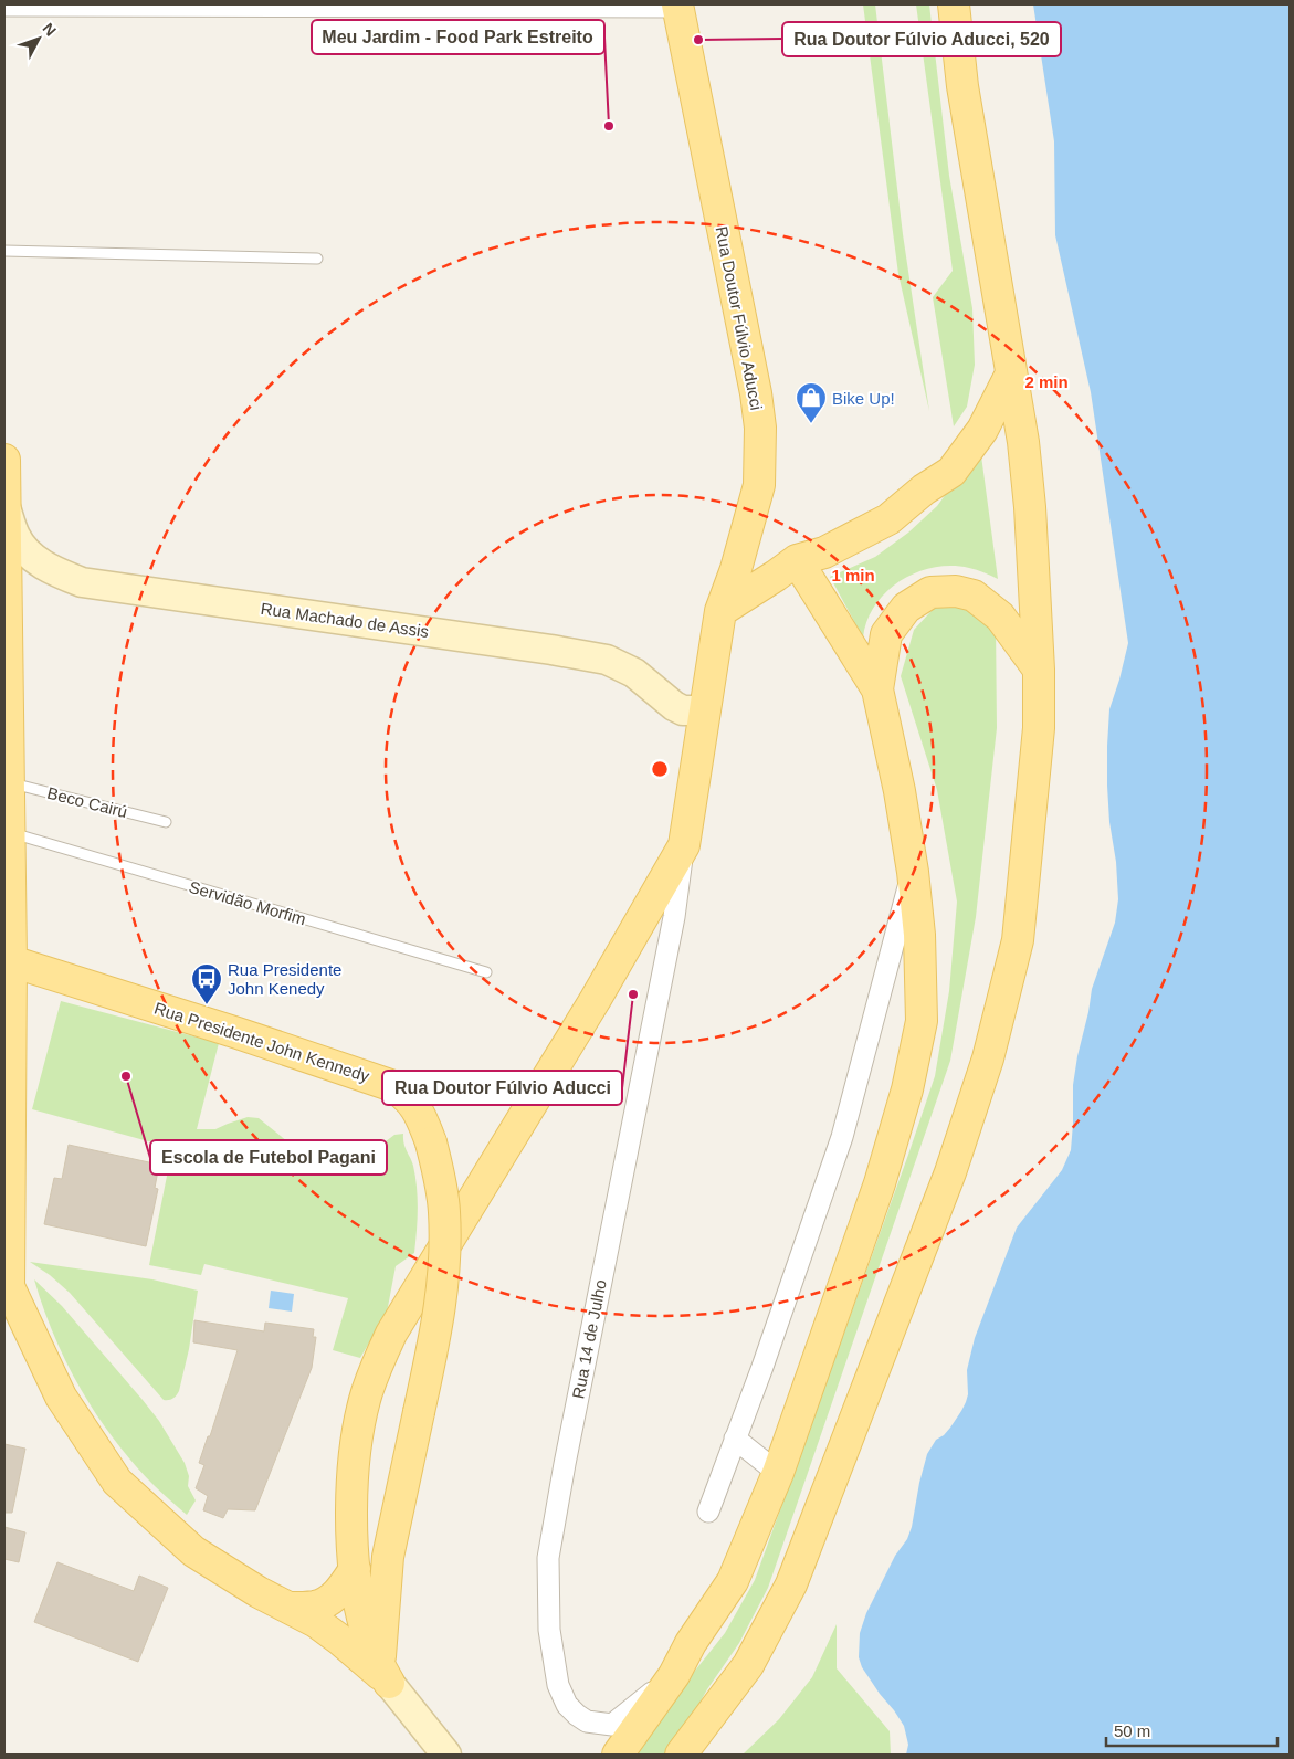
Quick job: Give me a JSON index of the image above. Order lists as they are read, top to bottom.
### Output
{
  "streets": {
    "main road": ["Rua Doutor Fúlvio Aducci", "Rua Presidente John Kennedy"],
    "street": ["Rua Machado de Assis", "Rua 14 de Julho"],
    "lane": ["Beco Cairú", "Servidão Morfim"]
  },
  "crossings": [
    ["Rua Doutor Fúlvio Aducci", "Rua Machado de Assis"],
    ["Rua Doutor Fúlvio Aducci", "Rua Presidente John Kennedy"],
    ["Rua Doutor Fúlvio Aducci", "Rua 14 de Julho"]
  ],
  "places": {
    "other": [
      "Rua Doutor Fúlvio Aducci, 520",
      "Meu Jardim - Food Park Estreito",
      "Rua Doutor Fúlvio Aducci",
      "Escola de Futebol Pagani"
    ],
    "shop": ["Bike Up!"],
    "bus stop": ["Rua Presidente John Kenedy"]
  },
  "scale_bar": "50 m",
  "north": "top right",
  "rings": ["2 min", "1 min"]
}
